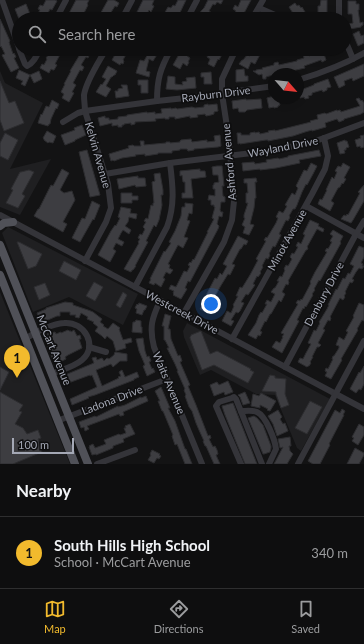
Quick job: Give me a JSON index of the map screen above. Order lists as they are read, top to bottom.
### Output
{
  "streets": {
    "main road": ["McCart Avenue"],
    "street": [
      "Rayburn Drive",
      "Wayland Drive",
      "Kelvin Avenue",
      "Ashford Avenue",
      "Minot Avenue",
      "Denbury Drive",
      "Westcreek Drive",
      "Waits Avenue",
      "Ladona Drive"
    ]
  },
  "crossings": [
    ["Rayburn Drive", "Kelvin Avenue"],
    ["Rayburn Drive", "Ashford Avenue"],
    ["Wayland Drive", "Kelvin Avenue"],
    ["Wayland Drive", "Ashford Avenue"],
    ["Wayland Drive", "Minot Avenue"],
    ["Kelvin Avenue", "Westcreek Drive"],
    ["Ashford Avenue", "Westcreek Drive"],
    ["Minot Avenue", "Westcreek Drive"],
    ["Denbury Drive", "Westcreek Drive"],
    ["Westcreek Drive", "Waits Avenue"],
    ["McCart Avenue", "Ladona Drive"],
    ["Waits Avenue", "Ladona Drive"]
  ],
  "scale_bar": "100 m",
  "north": "bottom right",
  "page": {
    "search": "Search here",
    "pins": "1",
    "scale": "100 m",
    "heading": "Nearby",
    "list": [
      {
        "mark": "1",
        "name": "South Hills High School",
        "note": "School · McCart Avenue",
        "value": "340 m"
      }
    ],
    "nav": ["Map", "Directions", "Saved"]
  }
}
